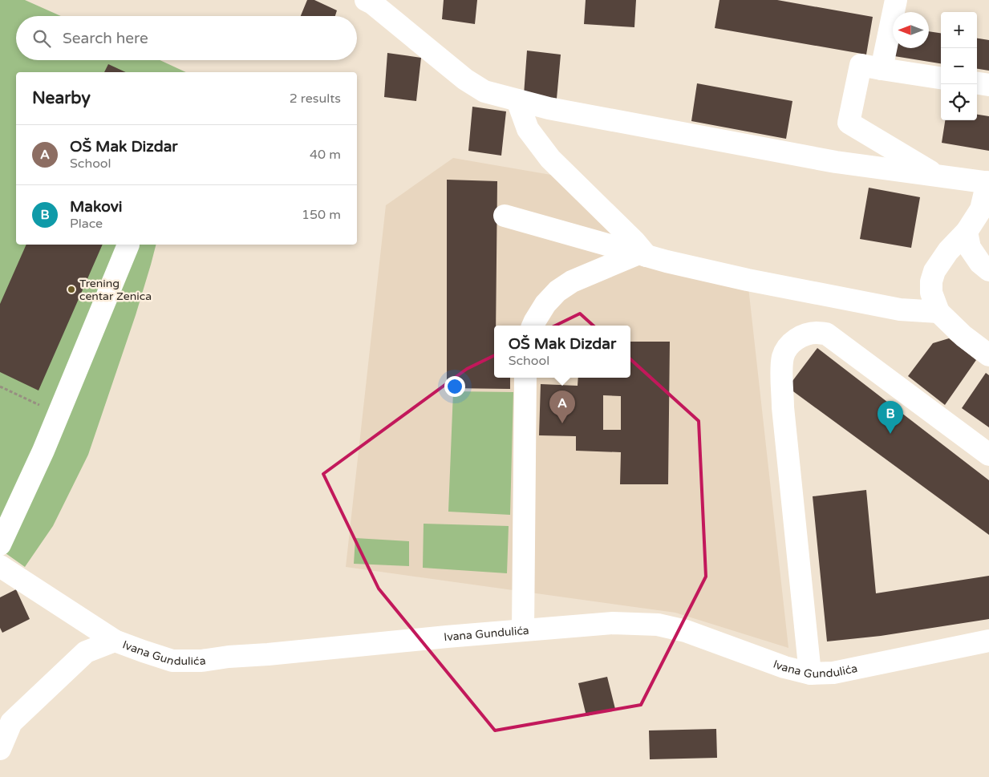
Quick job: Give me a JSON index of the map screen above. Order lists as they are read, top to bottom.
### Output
{
  "streets": {
    "street": ["Ivana Gundulića"]
  },
  "places": ["Trening centar Zenica"],
  "north": "left",
  "page": {
    "map_buttons": ["+", "−"],
    "search": "Search here",
    "heading": ["Nearby", "2 results"],
    "list": [
      {
        "mark": "A",
        "name": "OŠ Mak Dizdar",
        "note": "School",
        "value": "40 m"
      },
      {
        "mark": "B",
        "name": "Makovi",
        "note": "Place",
        "value": "150 m"
      }
    ],
    "popup": ["OŠ Mak Dizdar", "School"],
    "pins": ["A", "B"]
  }
}
